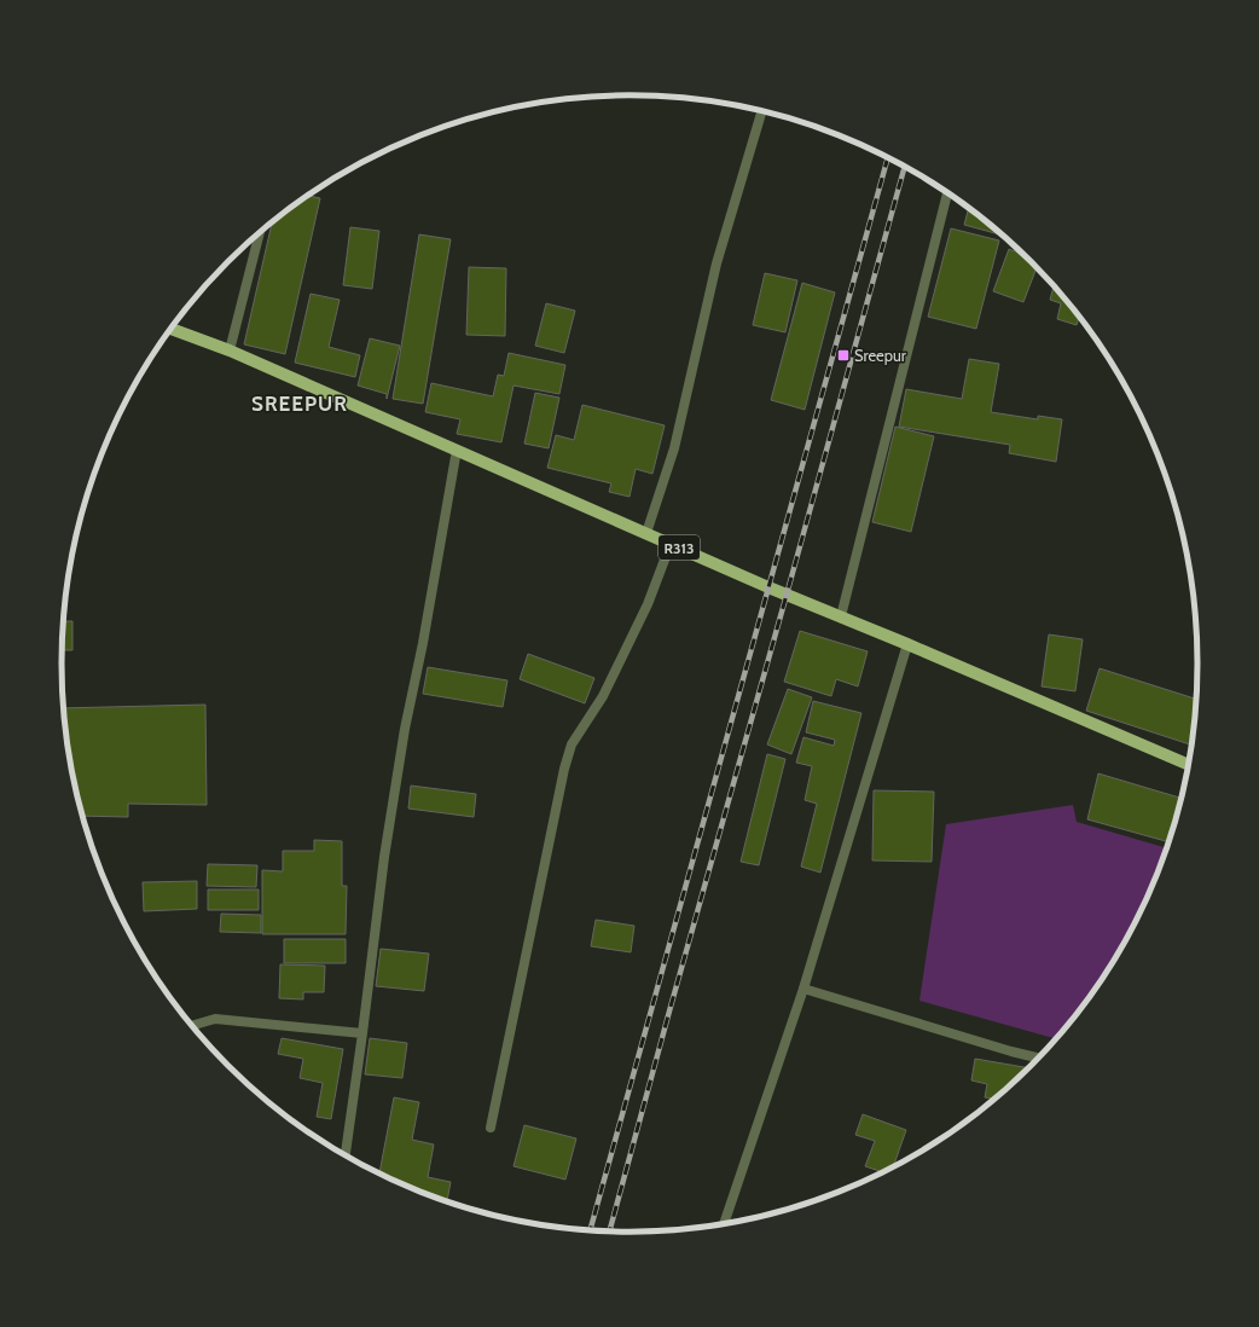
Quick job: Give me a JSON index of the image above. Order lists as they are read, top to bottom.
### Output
{
  "streets": {
    "main road": ["R313"]
  },
  "districts": ["SREEPUR"],
  "places": {
    "transit": ["Sreepur"]
  }
}
